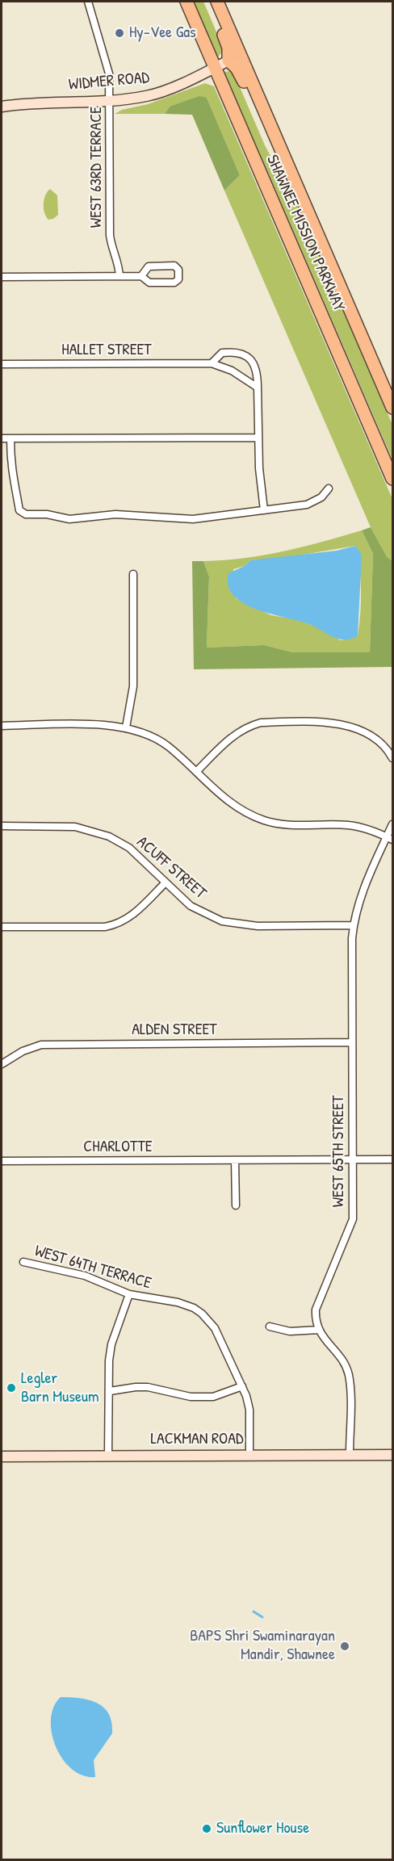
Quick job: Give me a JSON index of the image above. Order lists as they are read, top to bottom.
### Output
{
  "streets": {
    "highway": ["SHAWNEE MISSION PARKWAY"],
    "street": [
      "WIDMER ROAD",
      "WEST 63RD TERRACE",
      "HALLET STREET",
      "ACUFF STREET",
      "ALDEN STREET",
      "CHARLOTTE",
      "WEST 65TH STREET",
      "WEST 64TH TERRACE",
      "LACKMAN ROAD"
    ]
  },
  "crossings": [
    ["WIDMER ROAD", "WEST 63RD TERRACE"],
    ["WIDMER ROAD", "SHAWNEE MISSION PARKWAY"],
    ["ACUFF STREET", "WEST 65TH STREET"],
    ["ALDEN STREET", "WEST 65TH STREET"],
    ["CHARLOTTE", "WEST 65TH STREET"],
    ["WEST 64TH TERRACE", "LACKMAN ROAD"]
  ],
  "places": [
    "Hy-Vee Gas",
    "Legler Barn Museum",
    "BAPS Shri Swaminarayan Mandir, Shawnee",
    "Sunflower House"
  ]
}
